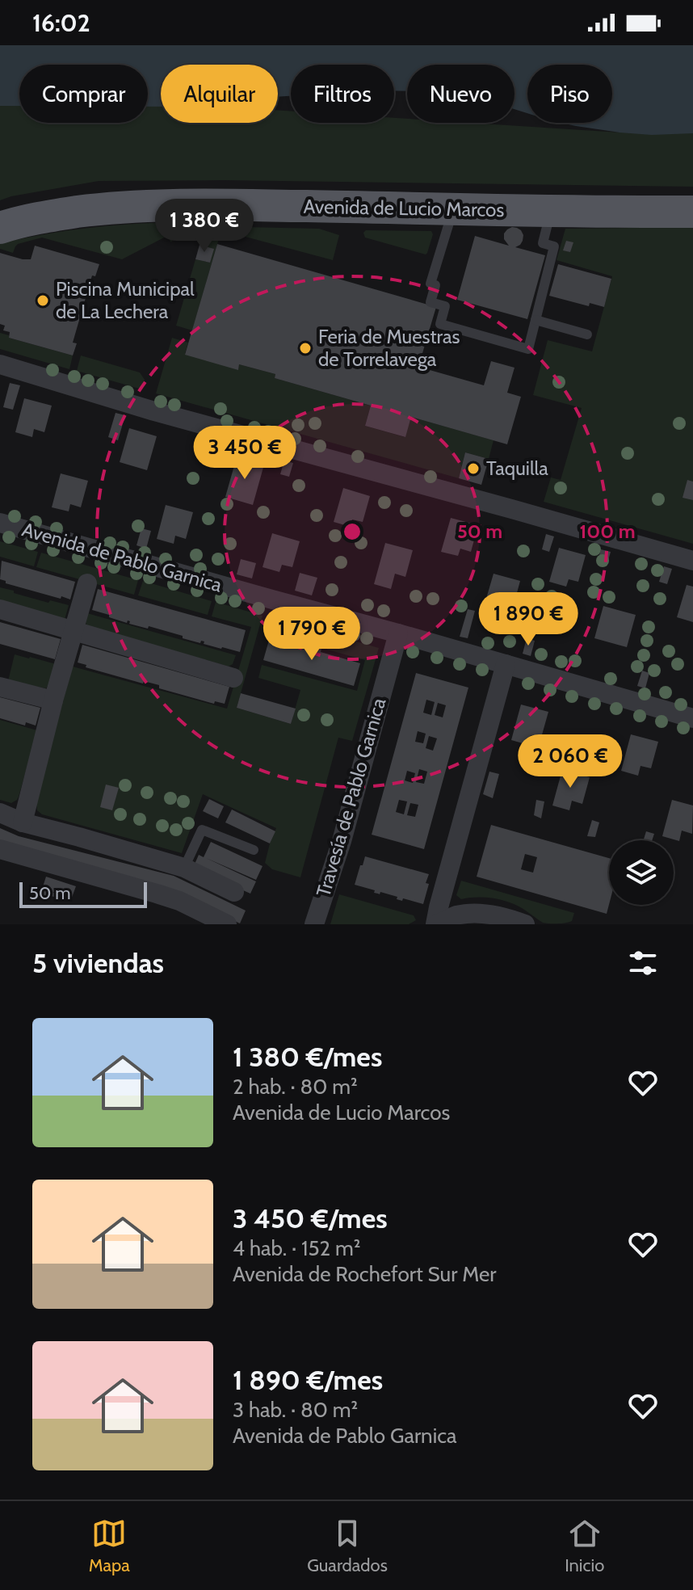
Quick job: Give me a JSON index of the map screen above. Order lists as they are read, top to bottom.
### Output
{
  "streets": {
    "main road": ["Avenida de Lucio Marcos"],
    "street": ["Avenida de Pablo Garnica", "Travesía de Pablo Garnica"]
  },
  "crossings": [
    ["Avenida de Pablo Garnica", "Travesía de Pablo Garnica"]
  ],
  "places": ["Piscina Municipal de La Lechera", "Feria de Muestras de Torrelavega", "Taquilla"],
  "scale_bar": "50 m",
  "page": {
    "status": "16:02",
    "chip": [
      "Comprar",
      "Alquilar",
      "Filtros",
      "Nuevo",
      "Piso"
    ],
    "price": [
      "1 380 €",
      "3 450 €",
      "1 890 €",
      "1 790 €",
      "2 060 €"
    ],
    "scale": "50 m",
    "heading": "5 viviendas",
    "list": [
      {
        "name": "1 380 €/mes",
        "note": "2 hab. · 80 m² · Avenida de Lucio Marcos"
      },
      {
        "name": "3 450 €/mes",
        "note": "4 hab. · 152 m² · Avenida de Rochefort Sur Mer"
      },
      {
        "name": "1 890 €/mes",
        "note": "3 hab. · 80 m² · Avenida de Pablo Garnica"
      }
    ],
    "tabs": ["Mapa", "Guardados", "Inicio"]
  },
  "rings": ["50 m", "100 m"]
}
